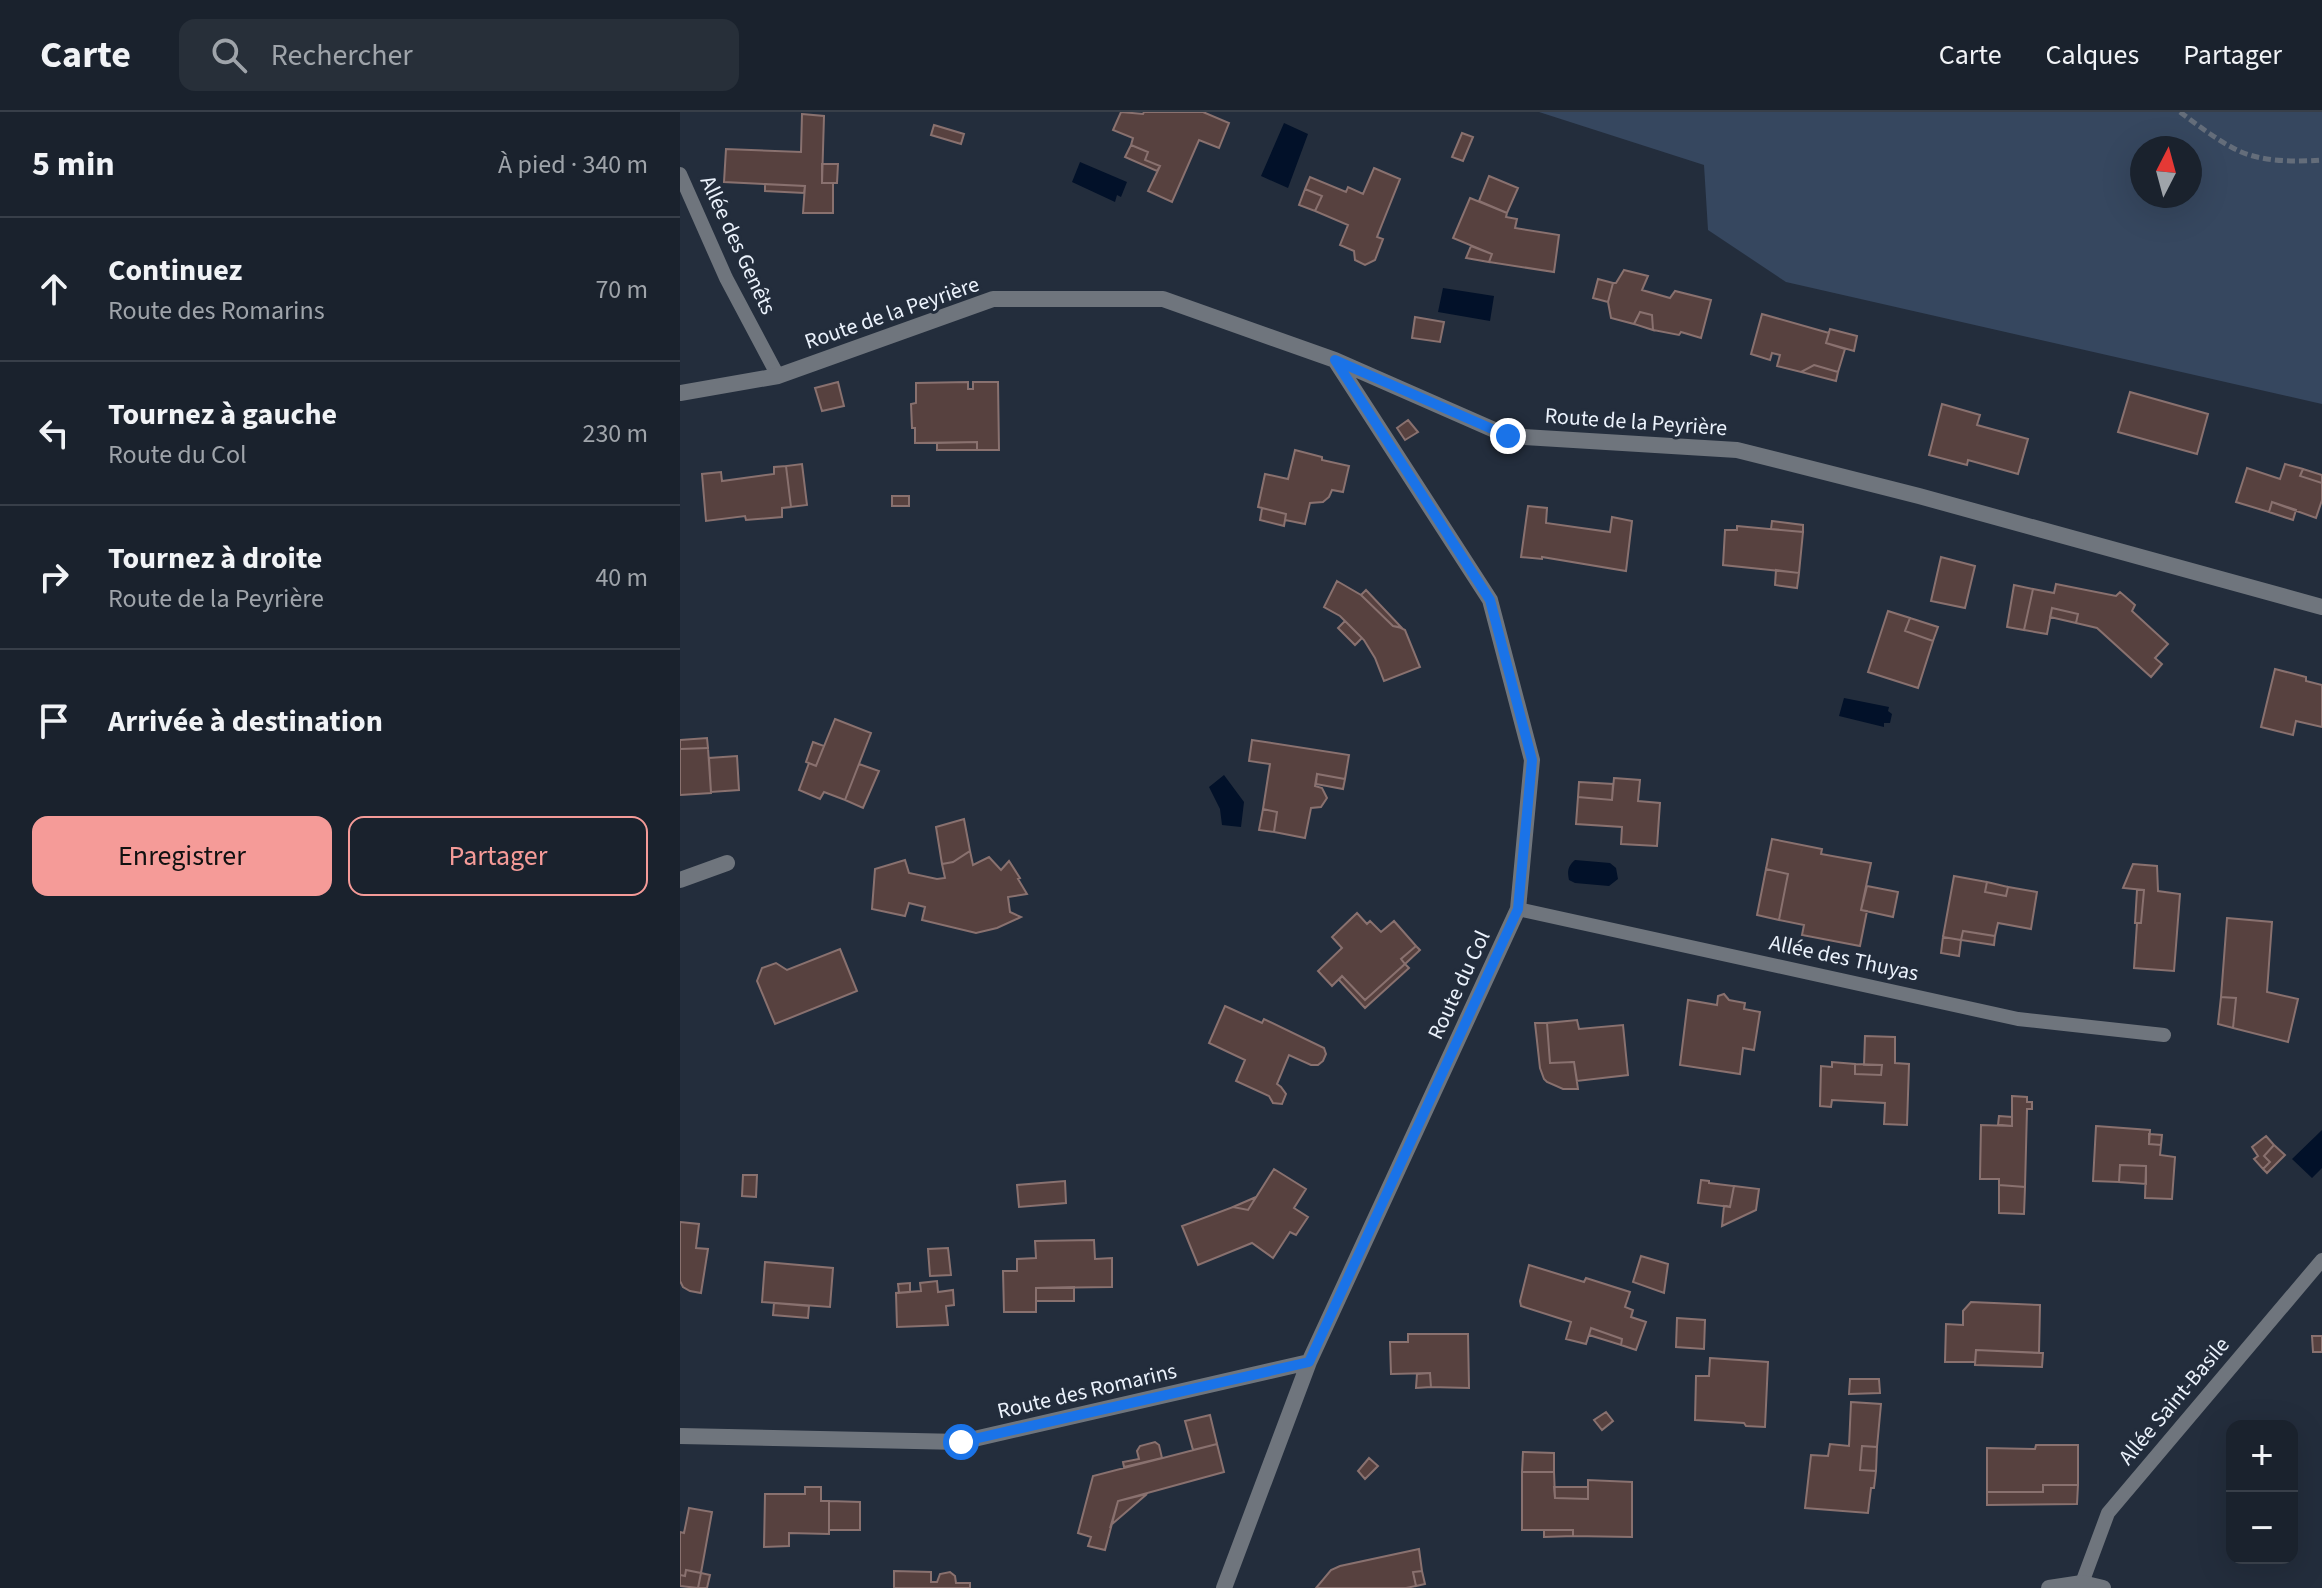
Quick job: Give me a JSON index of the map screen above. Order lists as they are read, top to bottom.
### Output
{
  "streets": {
    "street": ["Route de la Peyrière", "Route du Col", "Route des Romarins"],
    "lane": ["Allée des Genêts", "Allée des Thuyas", "Allée Saint-Basile"]
  },
  "crossings": [
    ["Allée des Genêts", "Route de la Peyrière"],
    ["Route de la Peyrière", "Route du Col"],
    ["Allée des Thuyas", "Route du Col"],
    ["Route du Col", "Route des Romarins"]
  ],
  "north": "top",
  "page": {
    "header": "Carte",
    "search": "Rechercher",
    "nav": ["Carte", "Calques", "Partager"],
    "heading": ["5 min", "À pied · 340 m"],
    "list": [
      ["Continuez", "Route des Romarins", "70 m"],
      ["Tournez à gauche", "Route du Col", "230 m"],
      ["Tournez à droite", "Route de la Peyrière", "40 m"],
      "Arrivée à destination"
    ],
    "buttons": ["Enregistrer", "Partager"],
    "map_buttons": ["+", "−"]
  }
}
